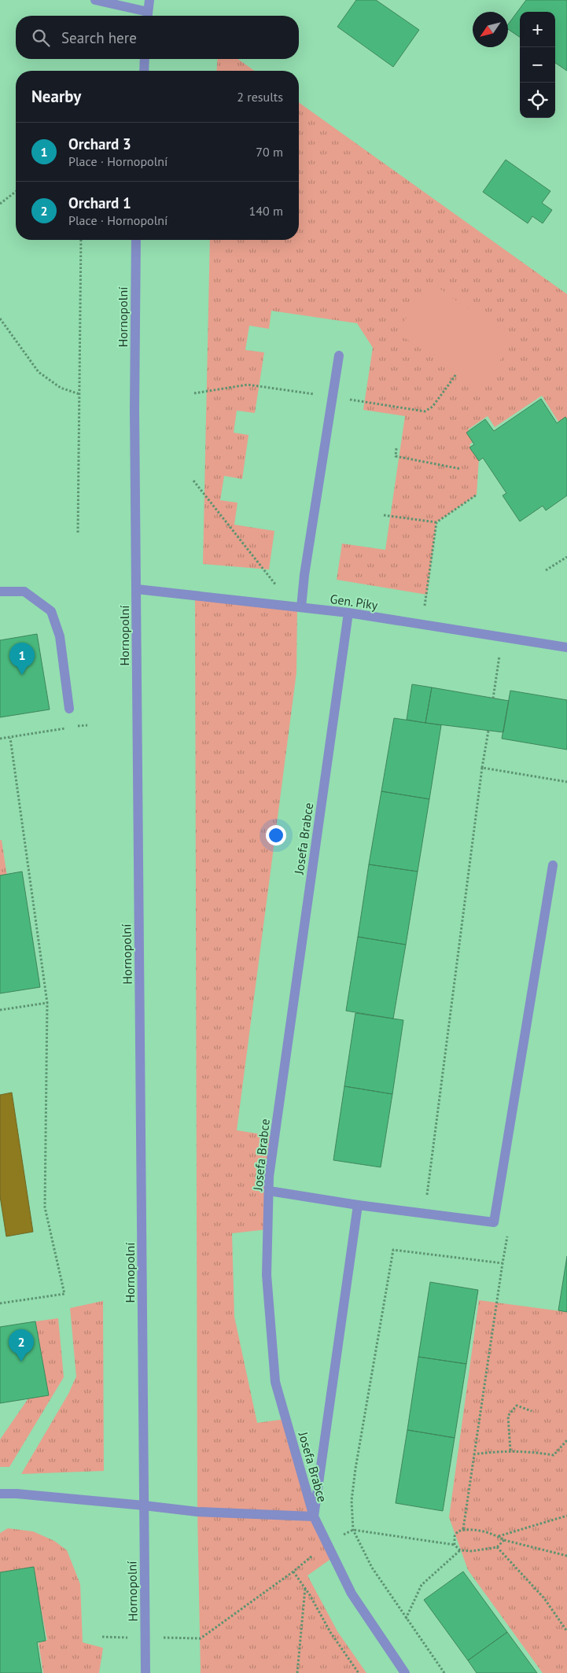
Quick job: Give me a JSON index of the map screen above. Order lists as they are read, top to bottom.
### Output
{
  "streets": {
    "street": ["Hornopolní", "Gen. Píky", "Josefa Brabce"]
  },
  "crossings": [
    ["Hornopolní", "Gen. Píky"],
    ["Gen. Píky", "Josefa Brabce"]
  ],
  "north": "bottom left",
  "page": {
    "map_buttons": ["+", "−"],
    "search": "Search here",
    "heading": ["Nearby", "2 results"],
    "list": [
      {
        "mark": "1",
        "name": "Orchard 3",
        "note": "Place · Hornopolní",
        "value": "70 m"
      },
      {
        "mark": "2",
        "name": "Orchard 1",
        "note": "Place · Hornopolní",
        "value": "140 m"
      }
    ],
    "pins": ["1", "2"]
  }
}
